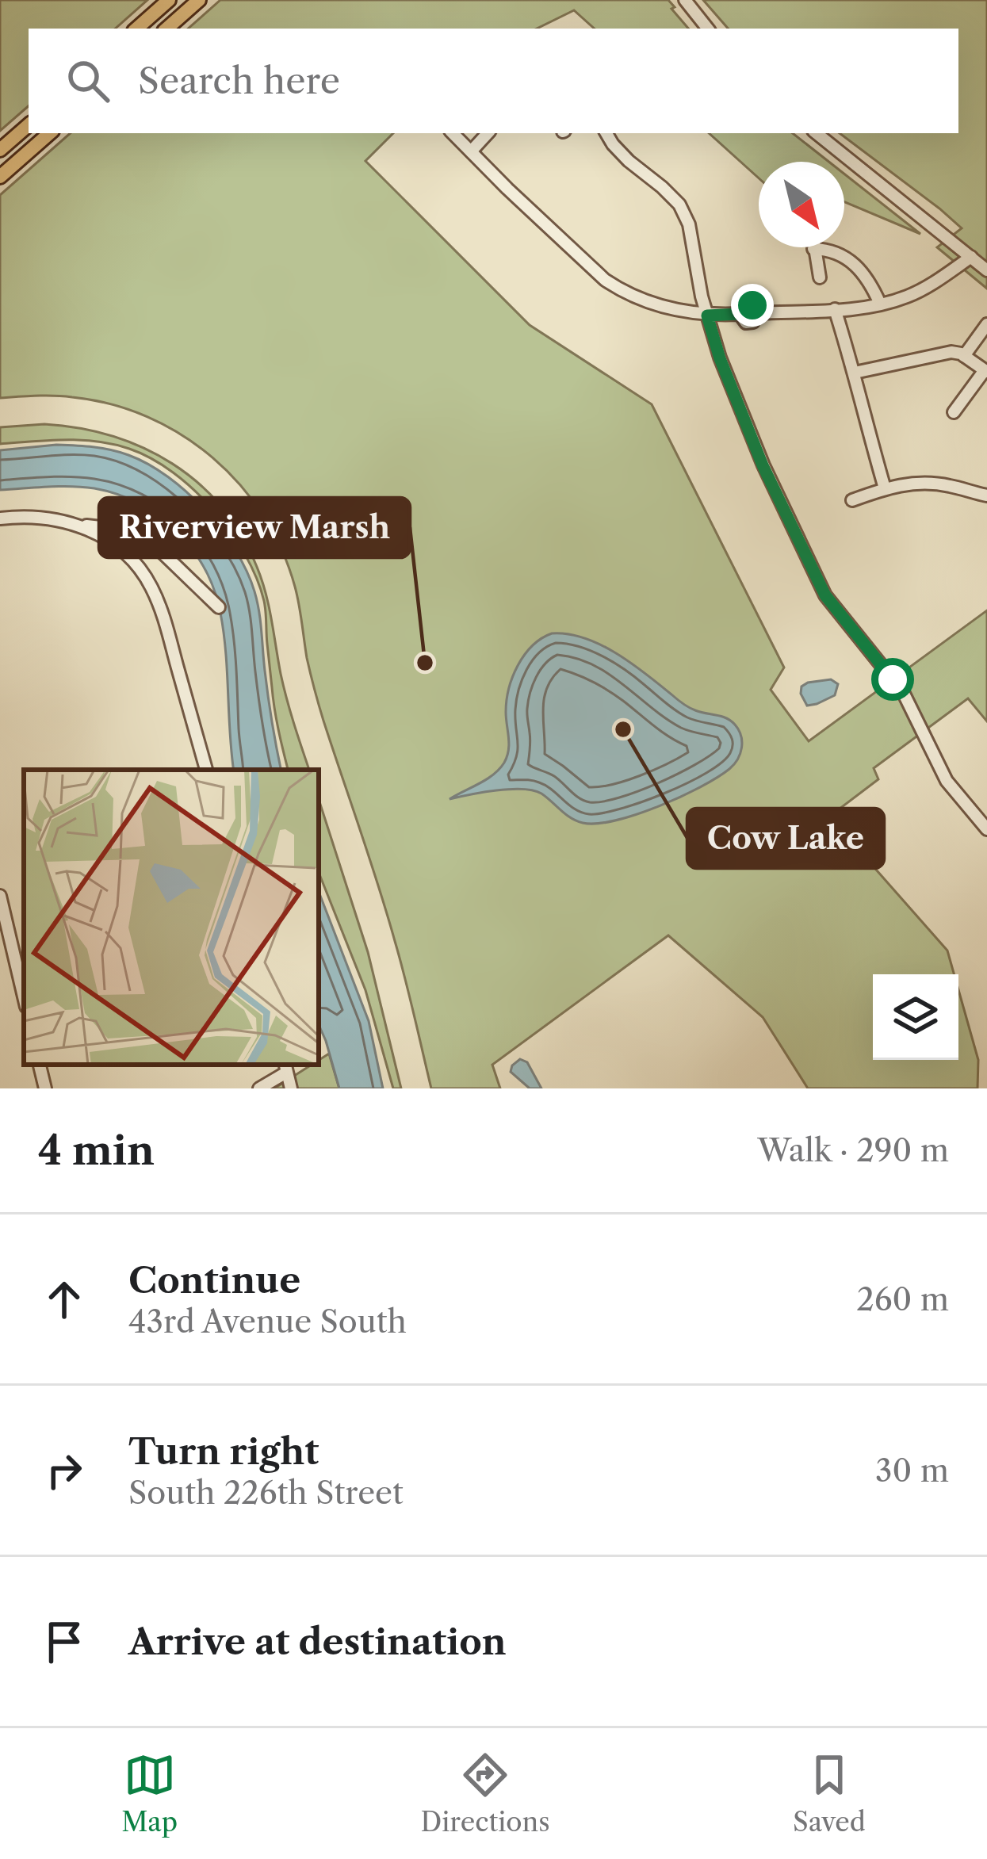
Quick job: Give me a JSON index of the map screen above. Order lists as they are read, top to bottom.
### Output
{
  "places": ["Riverview Marsh", "Cow Lake"],
  "north": "bottom right",
  "page": {
    "search": "Search here",
    "heading": ["4 min", "Walk · 290 m"],
    "list": [
      ["Continue", "43rd Avenue South", "260 m"],
      ["Turn right", "South 226th Street", "30 m"],
      "Arrive at destination"
    ],
    "nav": ["Map", "Directions", "Saved"]
  }
}
